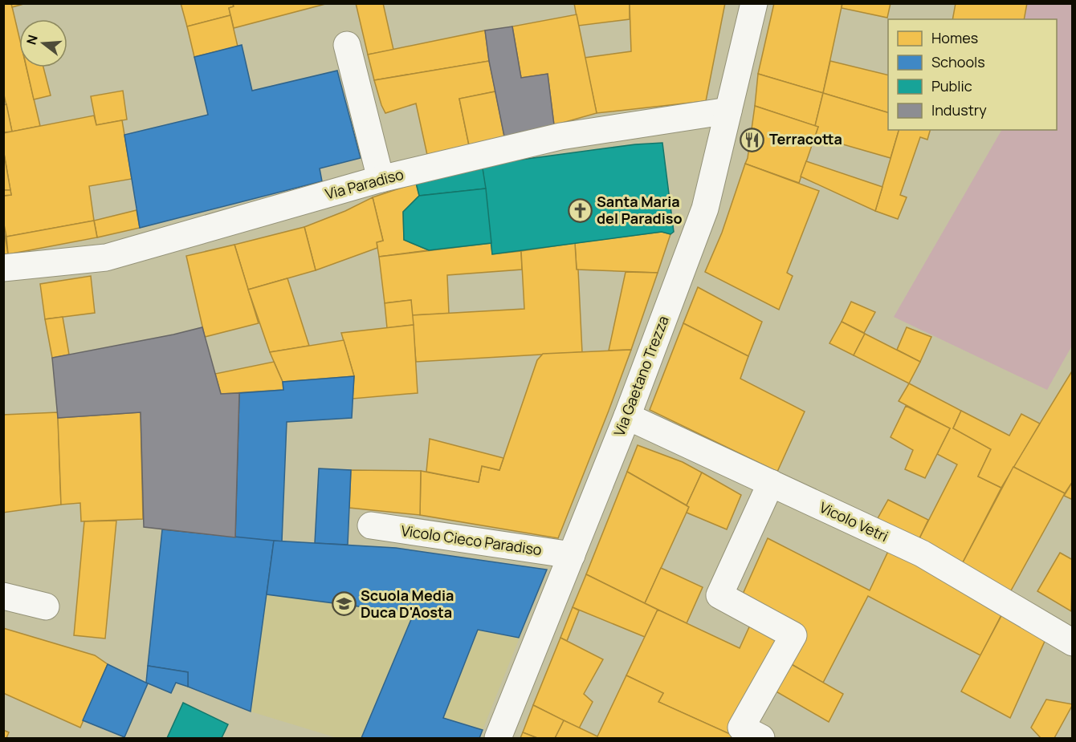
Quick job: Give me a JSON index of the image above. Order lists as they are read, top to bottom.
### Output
{
  "streets": {
    "street": [
      "Via Paradiso",
      "Via Gaetano Trezza",
      "Vicolo Vetri",
      "Vicolo Cieco Paradiso"
    ]
  },
  "crossings": [
    ["Via Paradiso", "Via Gaetano Trezza"],
    ["Via Gaetano Trezza", "Vicolo Vetri"],
    ["Via Gaetano Trezza", "Vicolo Cieco Paradiso"]
  ],
  "places": {
    "restaurant": ["Terracotta"],
    "church": ["Santa Maria del Paradiso"],
    "school or university": ["Scuola Media Duca D'Aosta"]
  },
  "legend": [
    "Homes",
    "Schools",
    "Public",
    "Industry"
  ],
  "north": "left"
}
